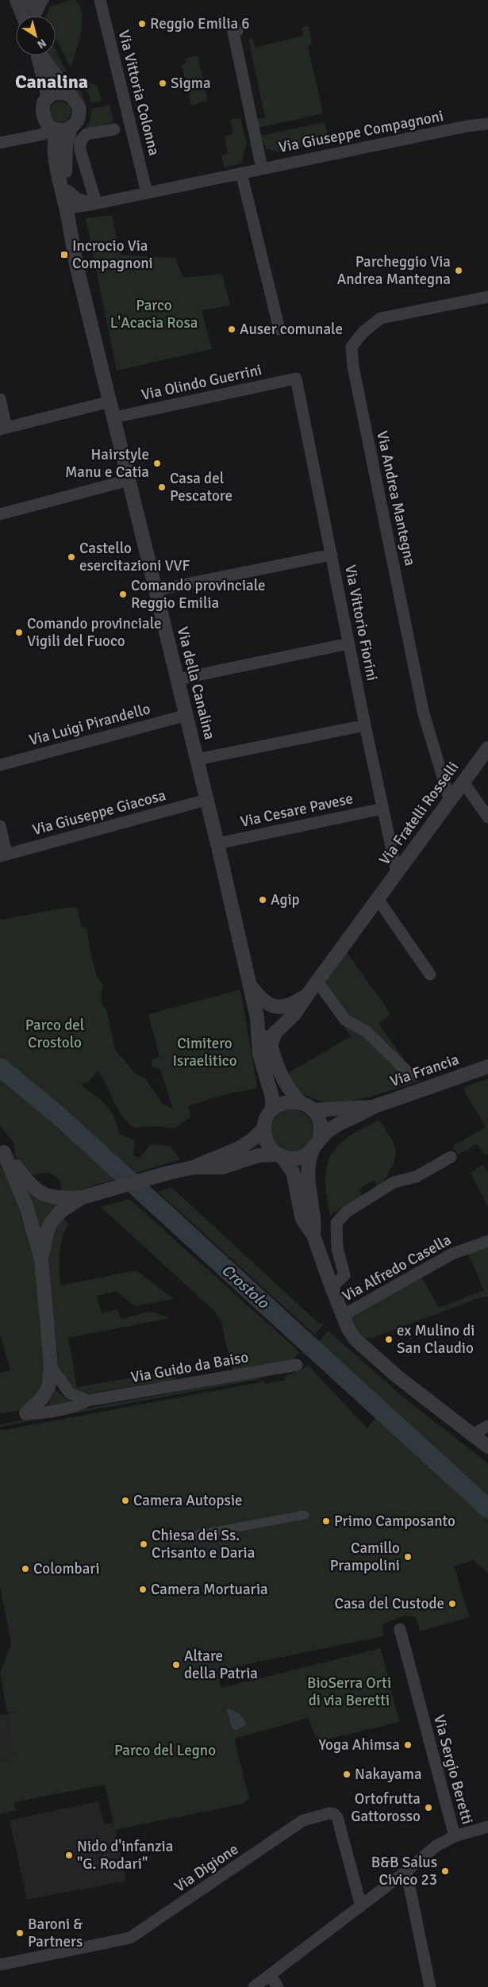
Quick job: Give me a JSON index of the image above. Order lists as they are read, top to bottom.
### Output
{
  "streets": {
    "street": [
      "Via Vittoria Colonna",
      "Via Giuseppe Compagnoni",
      "Via Olindo Guerrini",
      "Via Andrea Mantegna",
      "Via Vittorio Fiorini",
      "Via della Canalina",
      "Via Luigi Pirandello",
      "Via Cesare Pavese",
      "Via Giuseppe Giacosa",
      "Via Fratelli Rosselli",
      "Via Francia",
      "Via Alfredo Casella",
      "Via Guido da Baiso",
      "Via Sergio Beretti",
      "Via Digione"
    ]
  },
  "crossings": [
    ["Via Vittoria Colonna", "Via Giuseppe Compagnoni"],
    ["Via Giuseppe Compagnoni", "Via della Canalina"],
    ["Via Olindo Guerrini", "Via Vittorio Fiorini"],
    ["Via Olindo Guerrini", "Via della Canalina"],
    ["Via Andrea Mantegna", "Via Fratelli Rosselli"],
    ["Via Vittorio Fiorini", "Via Cesare Pavese"],
    ["Via Vittorio Fiorini", "Via Fratelli Rosselli"],
    ["Via della Canalina", "Via Luigi Pirandello"],
    ["Via della Canalina", "Via Cesare Pavese"],
    ["Via della Canalina", "Via Giuseppe Giacosa"],
    ["Via della Canalina", "Via Fratelli Rosselli"],
    ["Via della Canalina", "Via Francia"],
    ["Via Sergio Beretti", "Via Digione"]
  ],
  "districts": ["Canalina"],
  "water": ["Crostolo"],
  "parks": [
    "Parco L'Acacia Rosa",
    "Parco del Crostolo",
    "Cimitero Israelitico",
    "BioSerra Orti di via Beretti",
    "Parco del Legno"
  ],
  "places": {
    "other": [
      "Reggio Emilia 6",
      "Sigma",
      "Parcheggio Via Andrea Mantegna",
      "Auser comunale",
      "Hairstyle Manu e Catia",
      "Casa del Pescatore",
      "Castello esercitazioni VVF",
      "Comando provinciale Reggio Emilia",
      "Comando provinciale Vigili del Fuoco",
      "Agip",
      "ex Mulino di San Claudio",
      "Camera Autopsie",
      "Primo Camposanto",
      "Chiesa dei Ss. Crisanto e Daria",
      "Camillo Prampolini",
      "Colombari",
      "Camera Mortuaria",
      "Casa del Custode",
      "Altare della Patria",
      "Yoga Ahimsa",
      "Nakayama",
      "Ortofrutta Gattorosso",
      "Nido d'infanzia \"G. Rodari\"",
      "B&B Salus Civico 23",
      "Baroni & Partners"
    ],
    "transit": ["Incrocio Via Compagnoni"]
  },
  "north": "bottom right"
}
